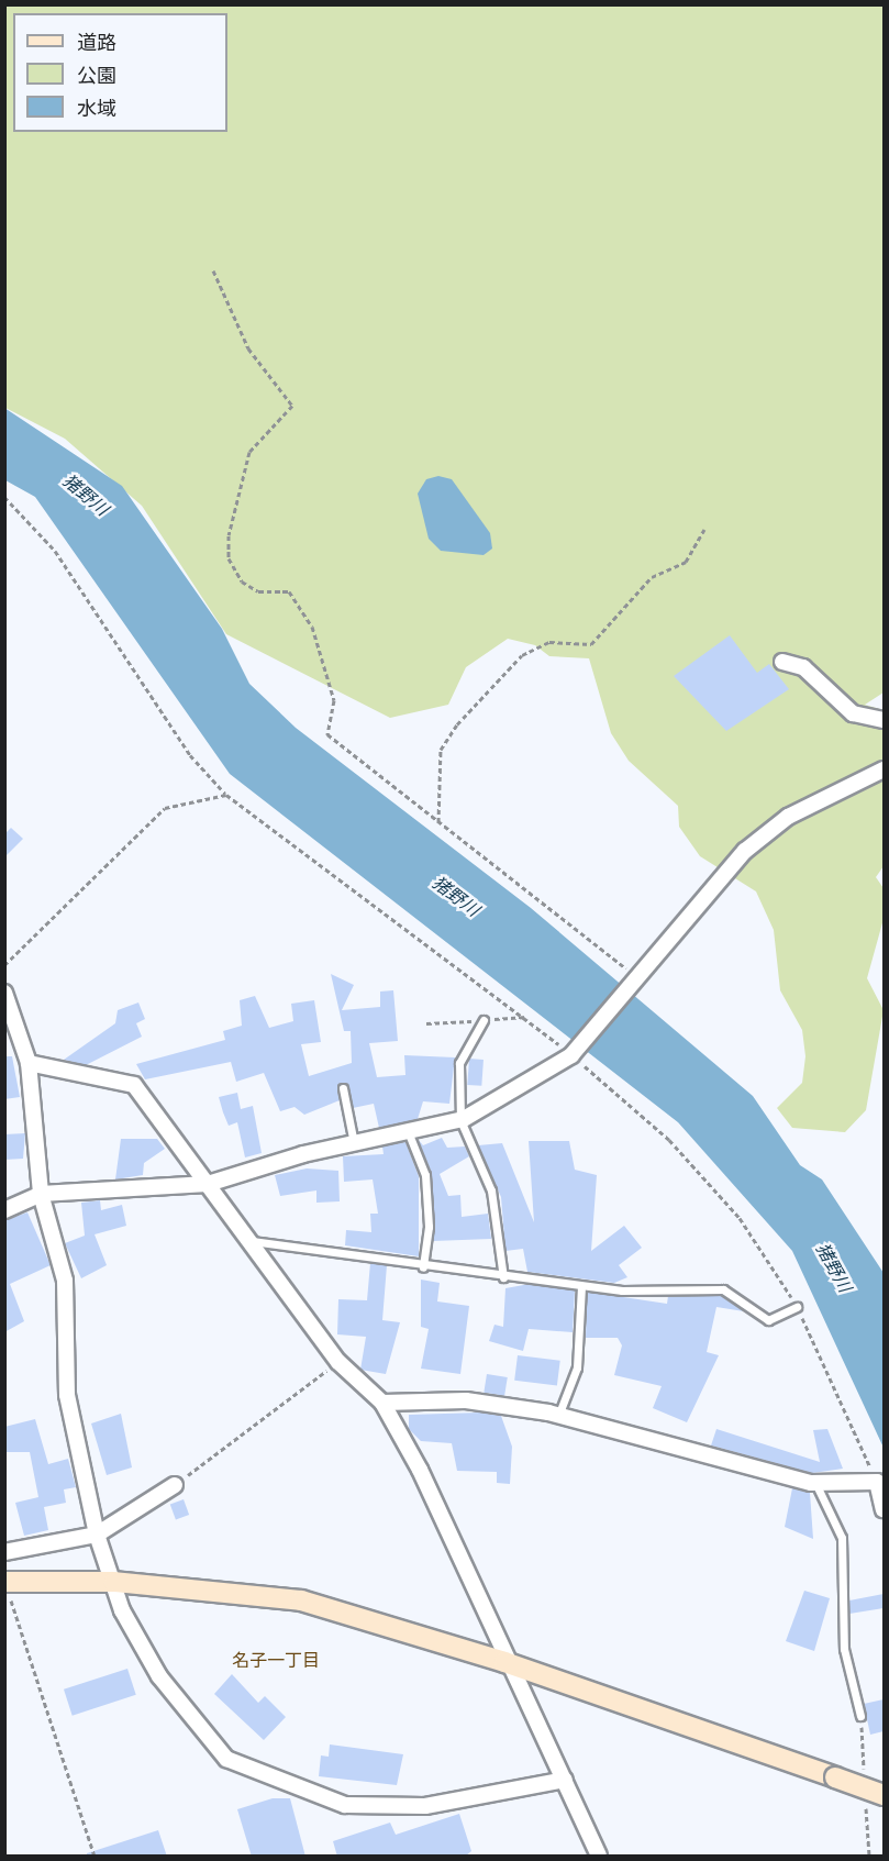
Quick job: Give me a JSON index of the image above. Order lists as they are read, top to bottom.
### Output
{
  "districts": ["名子一丁目"],
  "water": ["猪野川"],
  "legend": ["道路", "公園", "水域"]
}
